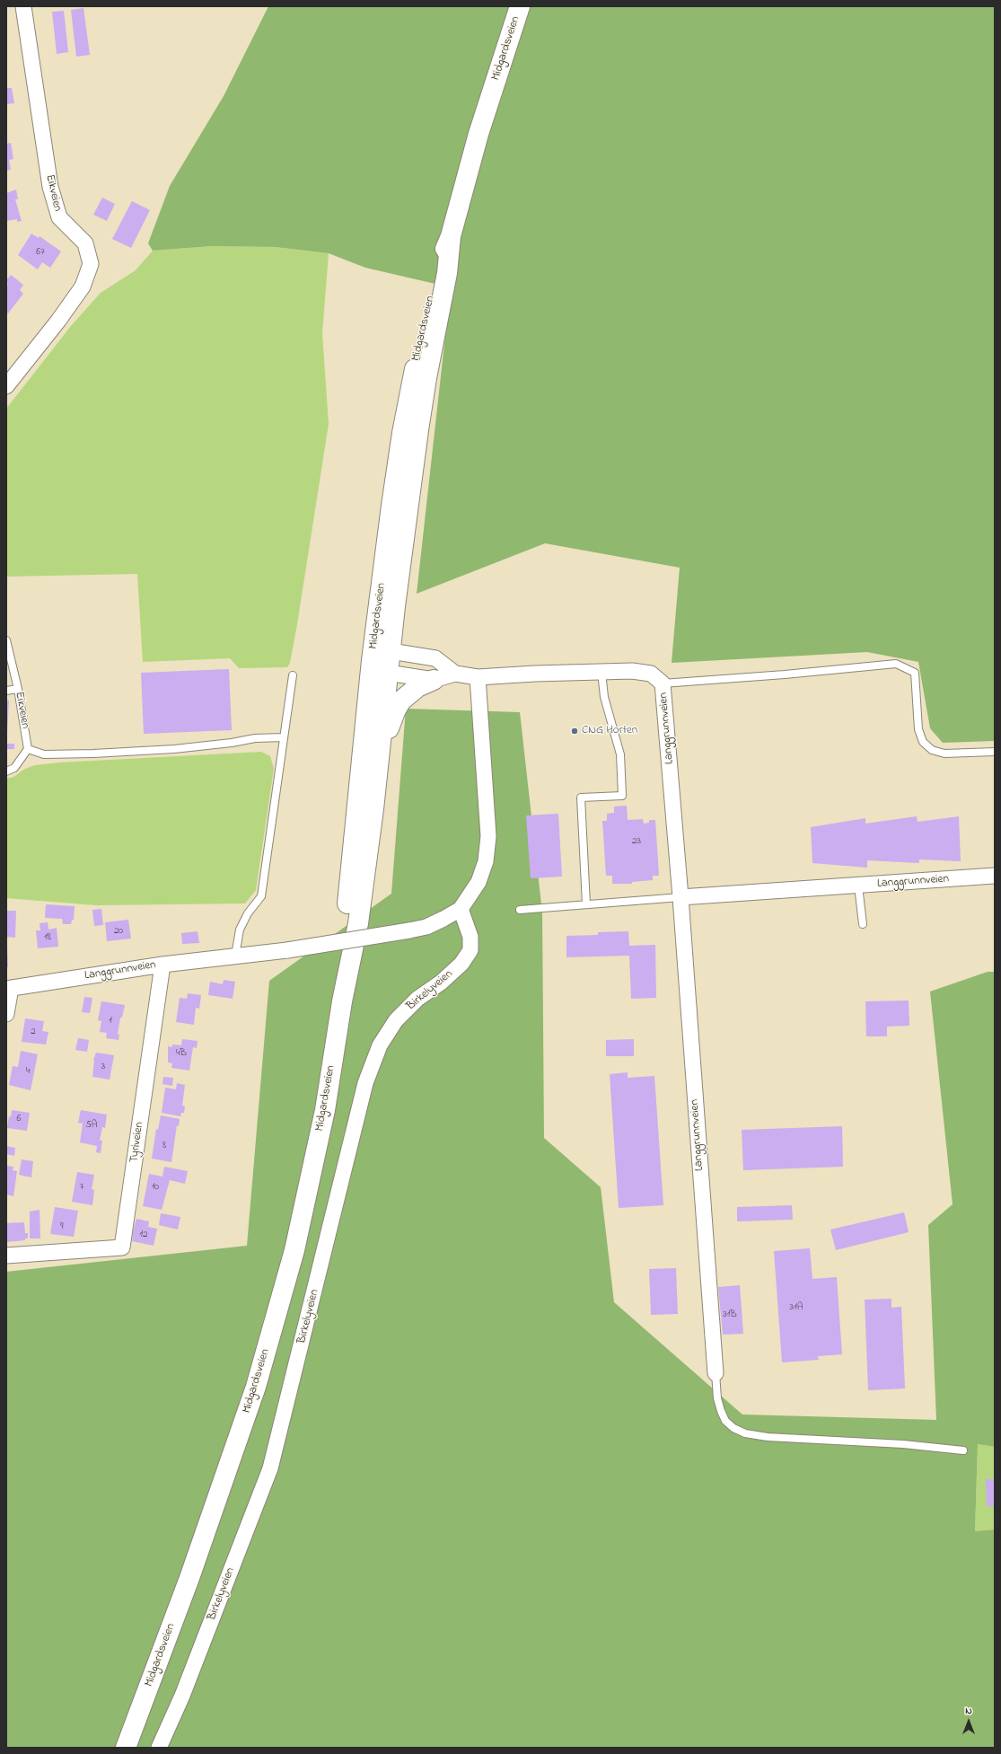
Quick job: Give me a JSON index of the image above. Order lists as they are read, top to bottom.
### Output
{
  "streets": {
    "highway": ["Midgardsveien"],
    "street": [
      "Eikveien",
      "Langgrunnveien",
      "Birkelyveien",
      "Tyriveien"
    ]
  },
  "crossings": [
    ["Midgardsveien", "Langgrunnveien"],
    ["Langgrunnveien", "Birkelyveien"],
    ["Langgrunnveien", "Tyriveien"]
  ],
  "places": ["CNG Horten"],
  "house_numbers": [
    "67",
    "23",
    "20",
    "18",
    "1",
    "2",
    "4B",
    "3",
    "4",
    "6",
    "5A",
    "8",
    "7",
    "10",
    "9",
    "12",
    "31A",
    "31B"
  ],
  "north": "top"
}
